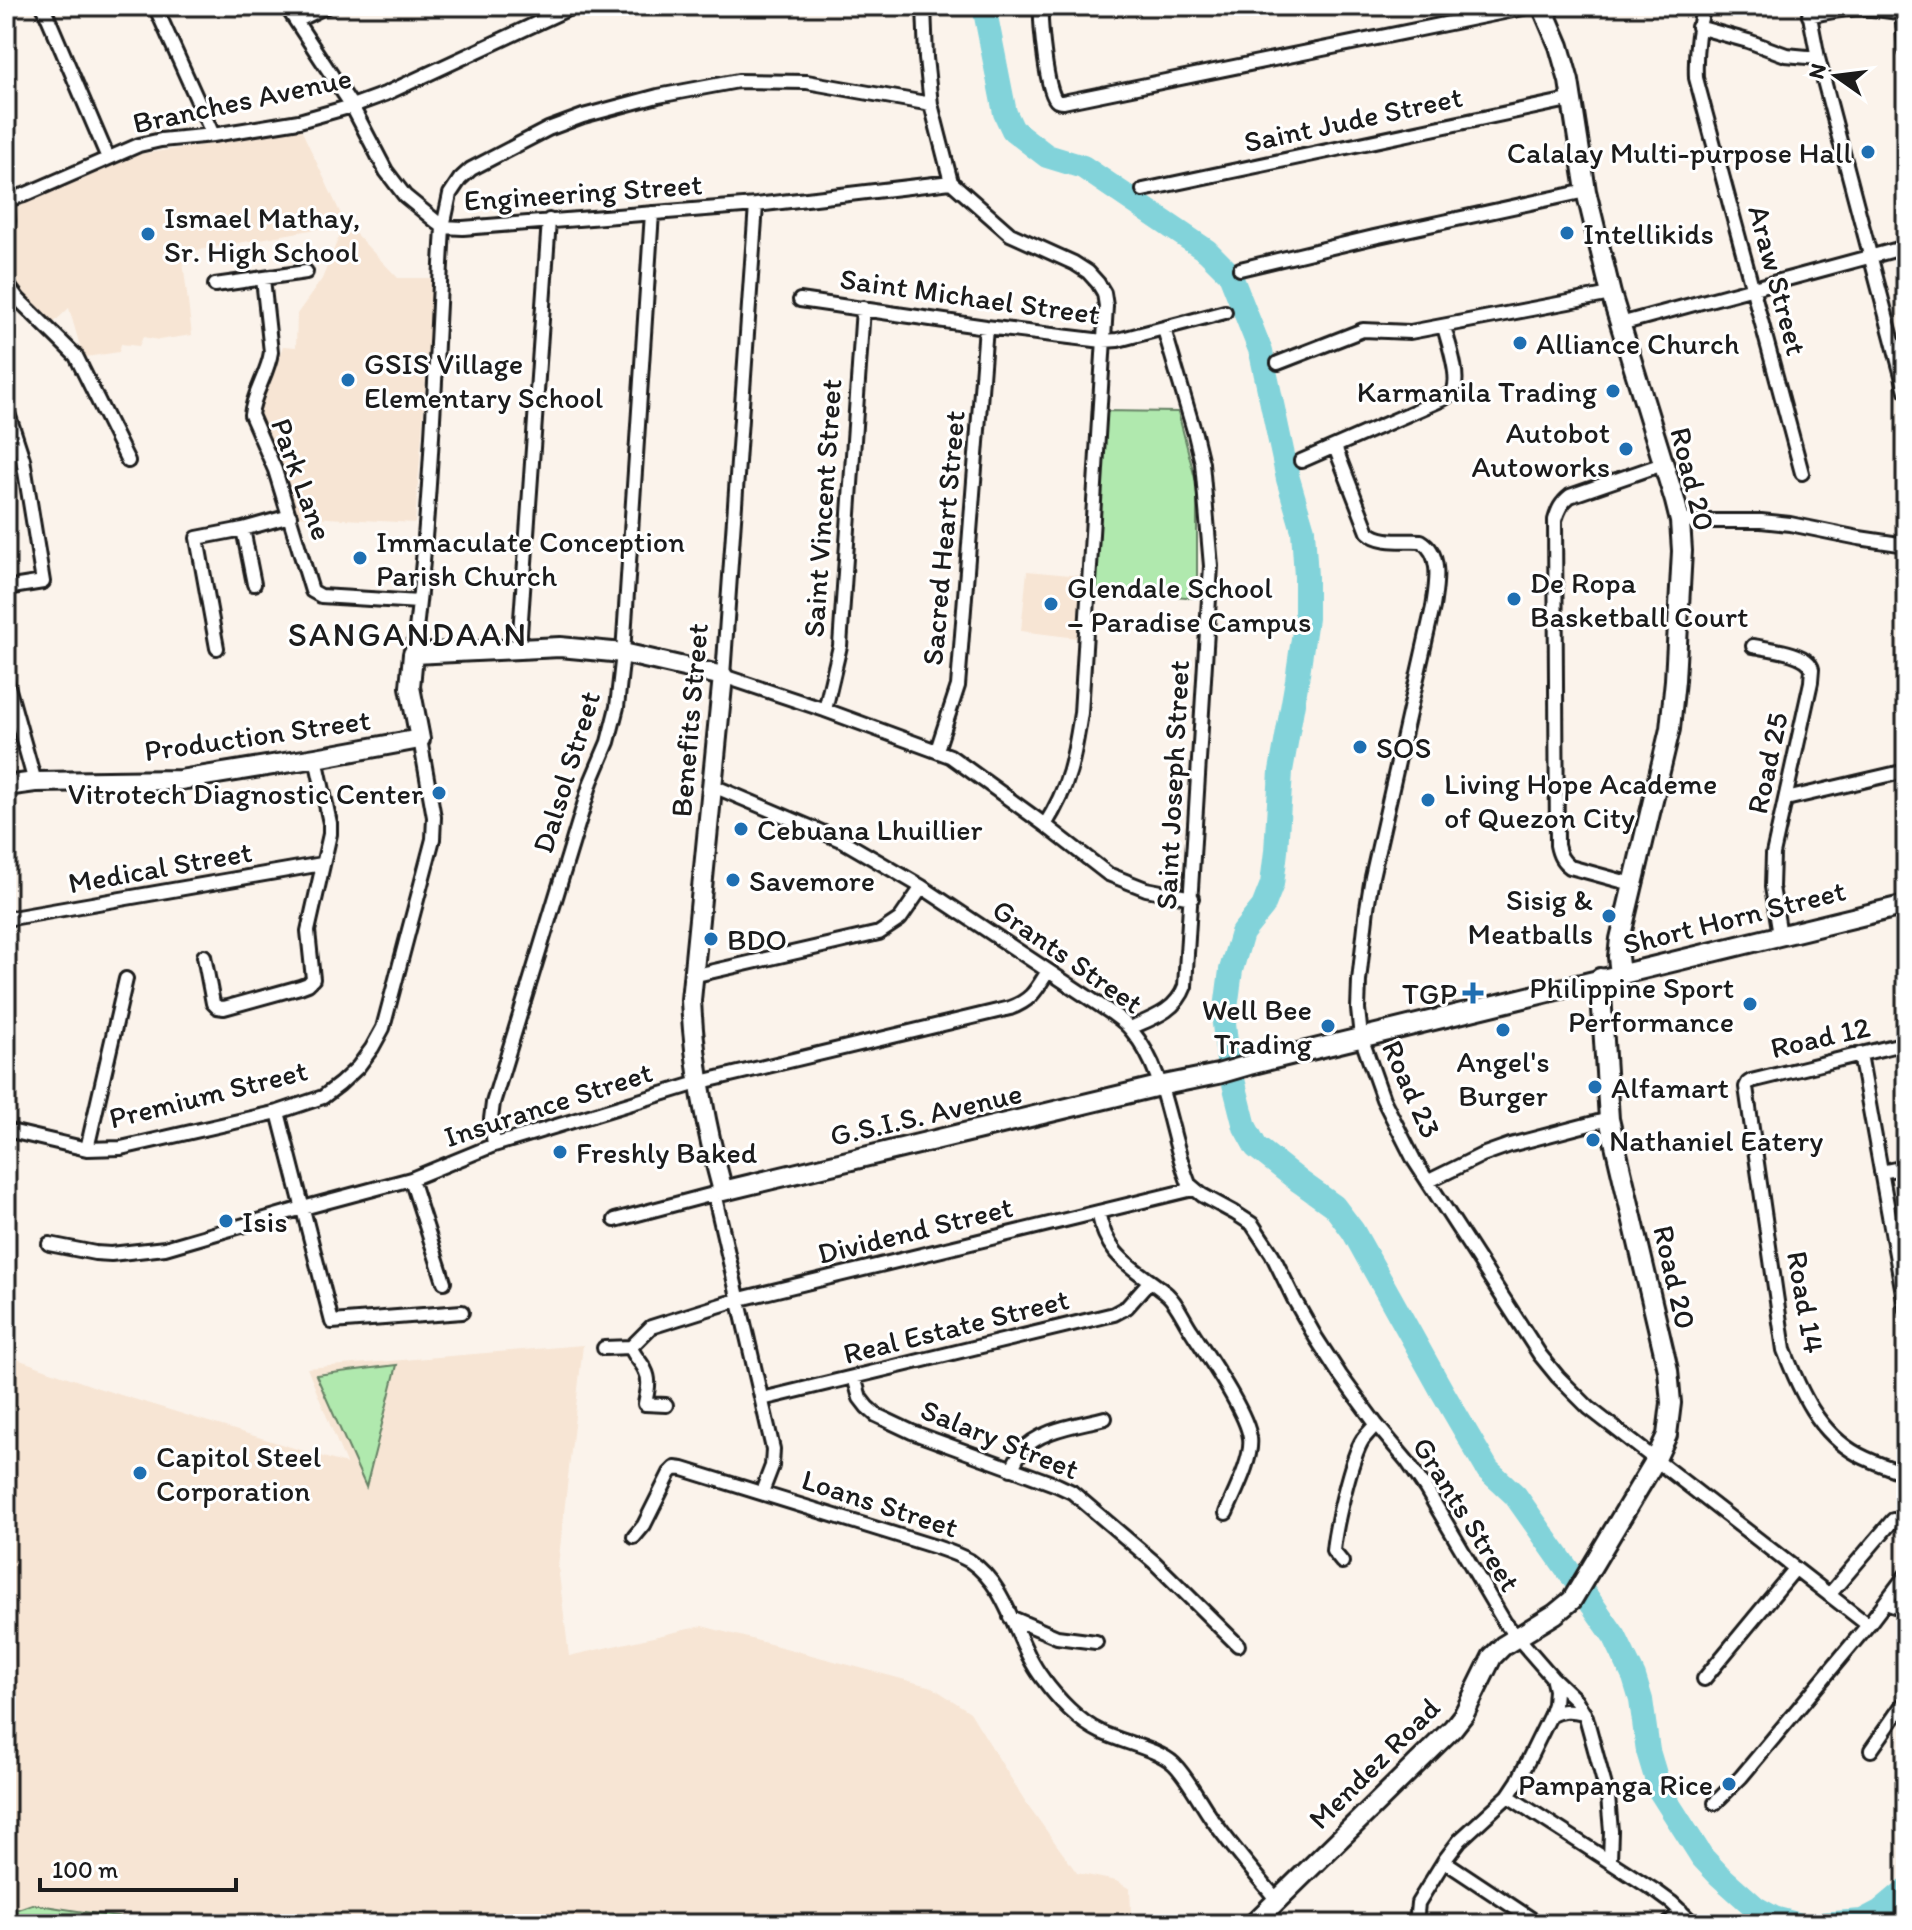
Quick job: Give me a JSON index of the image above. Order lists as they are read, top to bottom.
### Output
{
  "streets": {
    "street": [
      "Branches Avenue",
      "Saint Jude Street",
      "Engineering Street",
      "Araw Street",
      "Saint Michael Street",
      "Park Lane",
      "Road 20",
      "Saint Vincent Street",
      "Sacred Heart Street",
      "Benefits Street",
      "Production Street",
      "Road 25",
      "Dalsol Street",
      "Saint Joseph Street",
      "Medical Street",
      "Short Horn Street",
      "Grants Street",
      "Road 12",
      "Road 23",
      "Premium Street",
      "Insurance Street",
      "G.S.I.S. Avenue",
      "Dividend Street",
      "Road 14",
      "Real Estate Street",
      "Salary Street",
      "Loans Street",
      "Mendez Road"
    ]
  },
  "crossings": [
    ["Branches Avenue", "Engineering Street"],
    ["Saint Jude Street", "Road 20"],
    ["Engineering Street", "Benefits Street"],
    ["Engineering Street", "Dalsol Street"],
    ["Engineering Street", "Premium Street"],
    ["Saint Michael Street", "Saint Vincent Street"],
    ["Saint Michael Street", "Sacred Heart Street"],
    ["Saint Michael Street", "Saint Joseph Street"],
    ["Park Lane", "Premium Street"],
    ["Road 20", "Short Horn Street"],
    ["Road 20", "Road 23"],
    ["Road 20", "Mendez Road"],
    ["Benefits Street", "Grants Street"],
    ["Benefits Street", "Insurance Street"],
    ["Benefits Street", "G.S.I.S. Avenue"],
    ["Benefits Street", "Dividend Street"],
    ["Benefits Street", "Real Estate Street"],
    ["Benefits Street", "Loans Street"],
    ["Production Street", "Premium Street"],
    ["Road 25", "Short Horn Street"],
    ["Dalsol Street", "Insurance Street"],
    ["Saint Joseph Street", "Grants Street"],
    ["Short Horn Street", "Road 23"],
    ["Short Horn Street", "G.S.I.S. Avenue"],
    ["Grants Street", "Insurance Street"],
    ["Grants Street", "G.S.I.S. Avenue"],
    ["Grants Street", "Dividend Street"],
    ["Grants Street", "Mendez Road"],
    ["Road 12", "Road 14"],
    ["Real Estate Street", "Salary Street"],
    ["Loans Street", "Mendez Road"]
  ],
  "districts": ["SANGANDAAN"],
  "places": {
    "other": [
      "Calalay Multi-purpose Hall",
      "Intellikids",
      "Ismael Mathay, Sr. High School",
      "Alliance Church",
      "GSIS Village Elementary School",
      "Karmanila Trading",
      "Autobot Autoworks",
      "Immaculate Conception Parish Church",
      "De Ropa Basketball Court",
      "Glendale School – Paradise Campus",
      "SOS",
      "Vitrotech Diagnostic Center",
      "Living Hope Academe of Quezon City",
      "Cebuana Lhuillier",
      "Savemore",
      "Sisig & Meatballs",
      "BDO",
      "Philippine Sport Performance",
      "Well Bee Trading",
      "Angel's Burger",
      "Alfamart",
      "Nathaniel Eatery",
      "Freshly Baked",
      "Isis",
      "Capitol Steel Corporation",
      "Pampanga Rice"
    ],
    "health": ["TGP"]
  },
  "scale_bar": "100 m",
  "north": "left"
}
